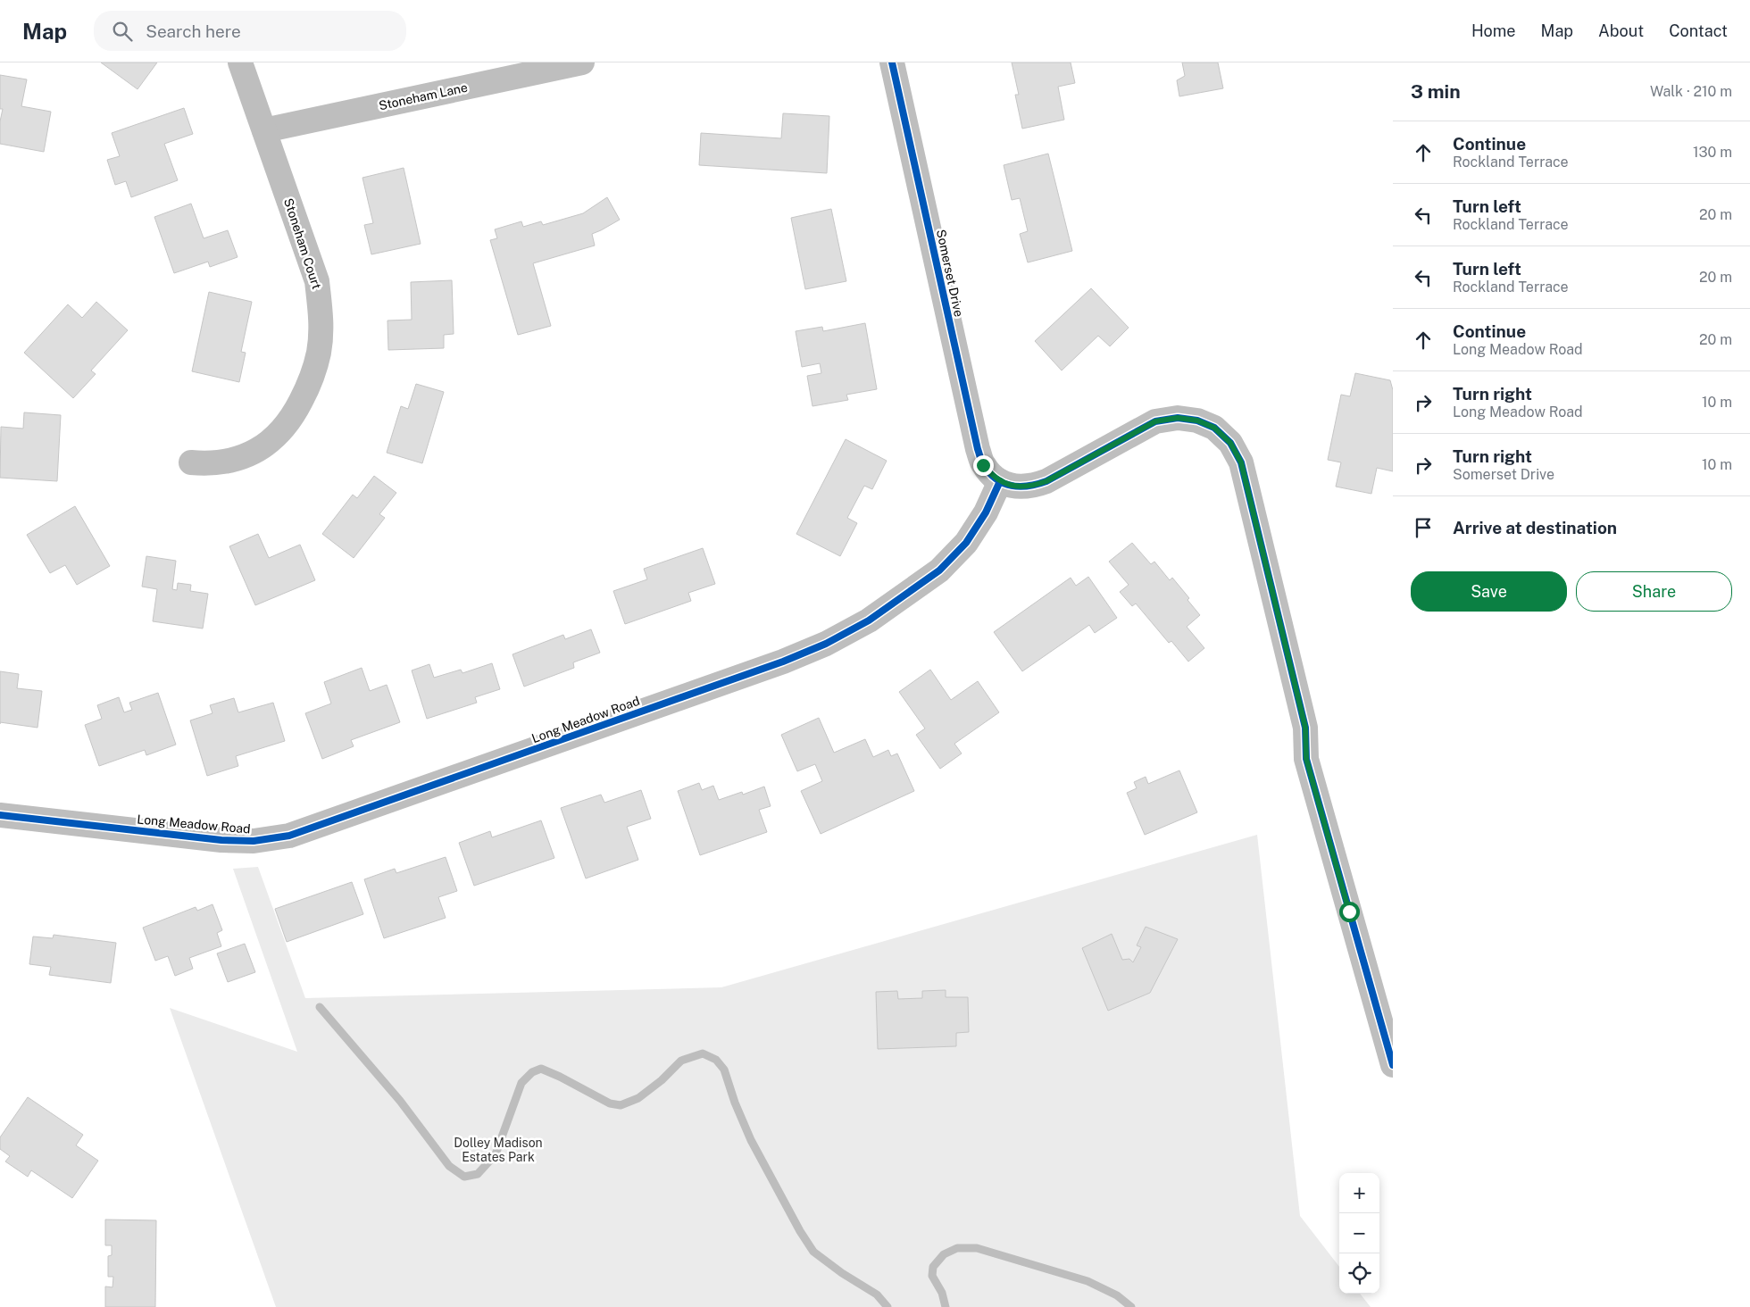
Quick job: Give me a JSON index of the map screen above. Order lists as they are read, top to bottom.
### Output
{
  "streets": {
    "street": [
      "Stoneham Lane",
      "Stoneham Court",
      "Somerset Drive",
      "Long Meadow Road"
    ]
  },
  "crossings": [
    ["Stoneham Lane", "Stoneham Court"],
    ["Somerset Drive", "Long Meadow Road"]
  ],
  "parks": ["Dolley Madison Estates Park"],
  "page": {
    "header": "Map",
    "search": "Search here",
    "nav": [
      "Home",
      "Map",
      "About",
      "Contact"
    ],
    "heading": ["3 min", "Walk · 210 m"],
    "list": [
      ["Continue", "Rockland Terrace", "130 m"],
      ["Turn left", "Rockland Terrace", "20 m"],
      ["Turn left", "Rockland Terrace", "20 m"],
      ["Continue", "Long Meadow Road", "20 m"],
      ["Turn right", "Long Meadow Road", "10 m"],
      ["Turn right", "Somerset Drive", "10 m"],
      "Arrive at destination"
    ],
    "buttons": ["Save", "Share"],
    "map_buttons": ["+", "−"]
  }
}
